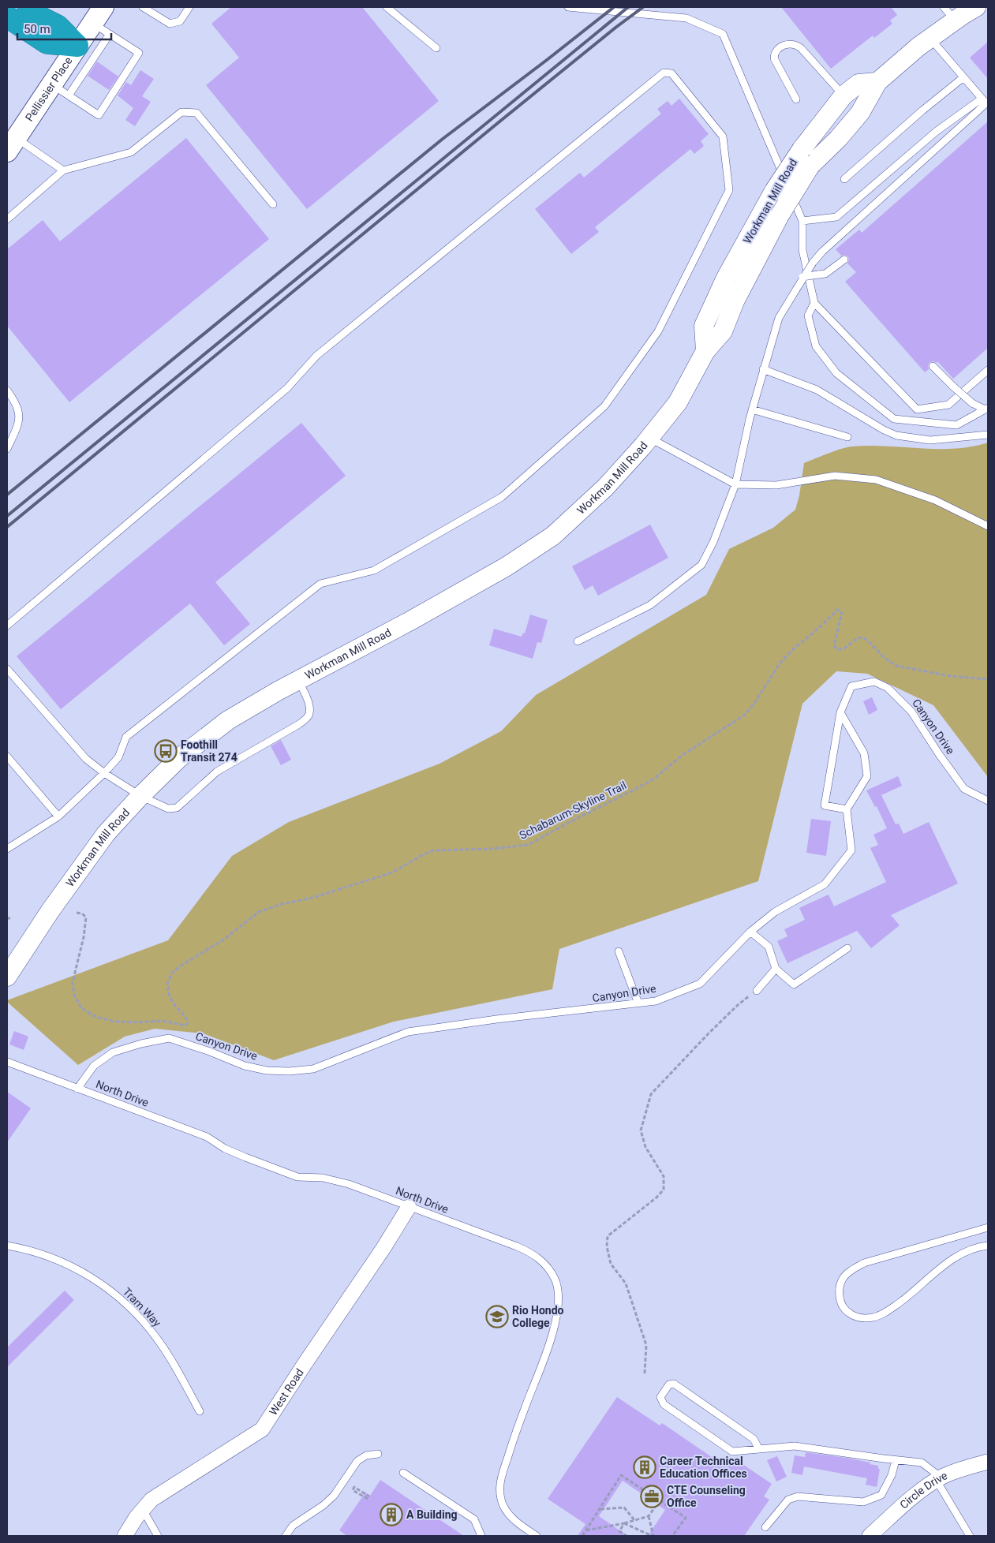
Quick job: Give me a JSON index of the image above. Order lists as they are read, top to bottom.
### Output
{
  "streets": {
    "main road": ["Pellissier Place"],
    "street": ["Workman Mill Road", "West Road", "Circle Drive"],
    "lane": ["Canyon Drive", "North Drive", "Tram Way"],
    "path": ["Schabarum-Skyline Trail"]
  },
  "crossings": [
    ["Canyon Drive", "North Drive"],
    ["North Drive", "West Road"]
  ],
  "places": {
    "bus stop": ["Foothill Transit 274"],
    "school or university": ["Rio Hondo College"],
    "building": ["Career Technical Education Offices", "A Building"],
    "office": ["CTE Counseling Office"]
  },
  "scale_bar": "50 m"
}
